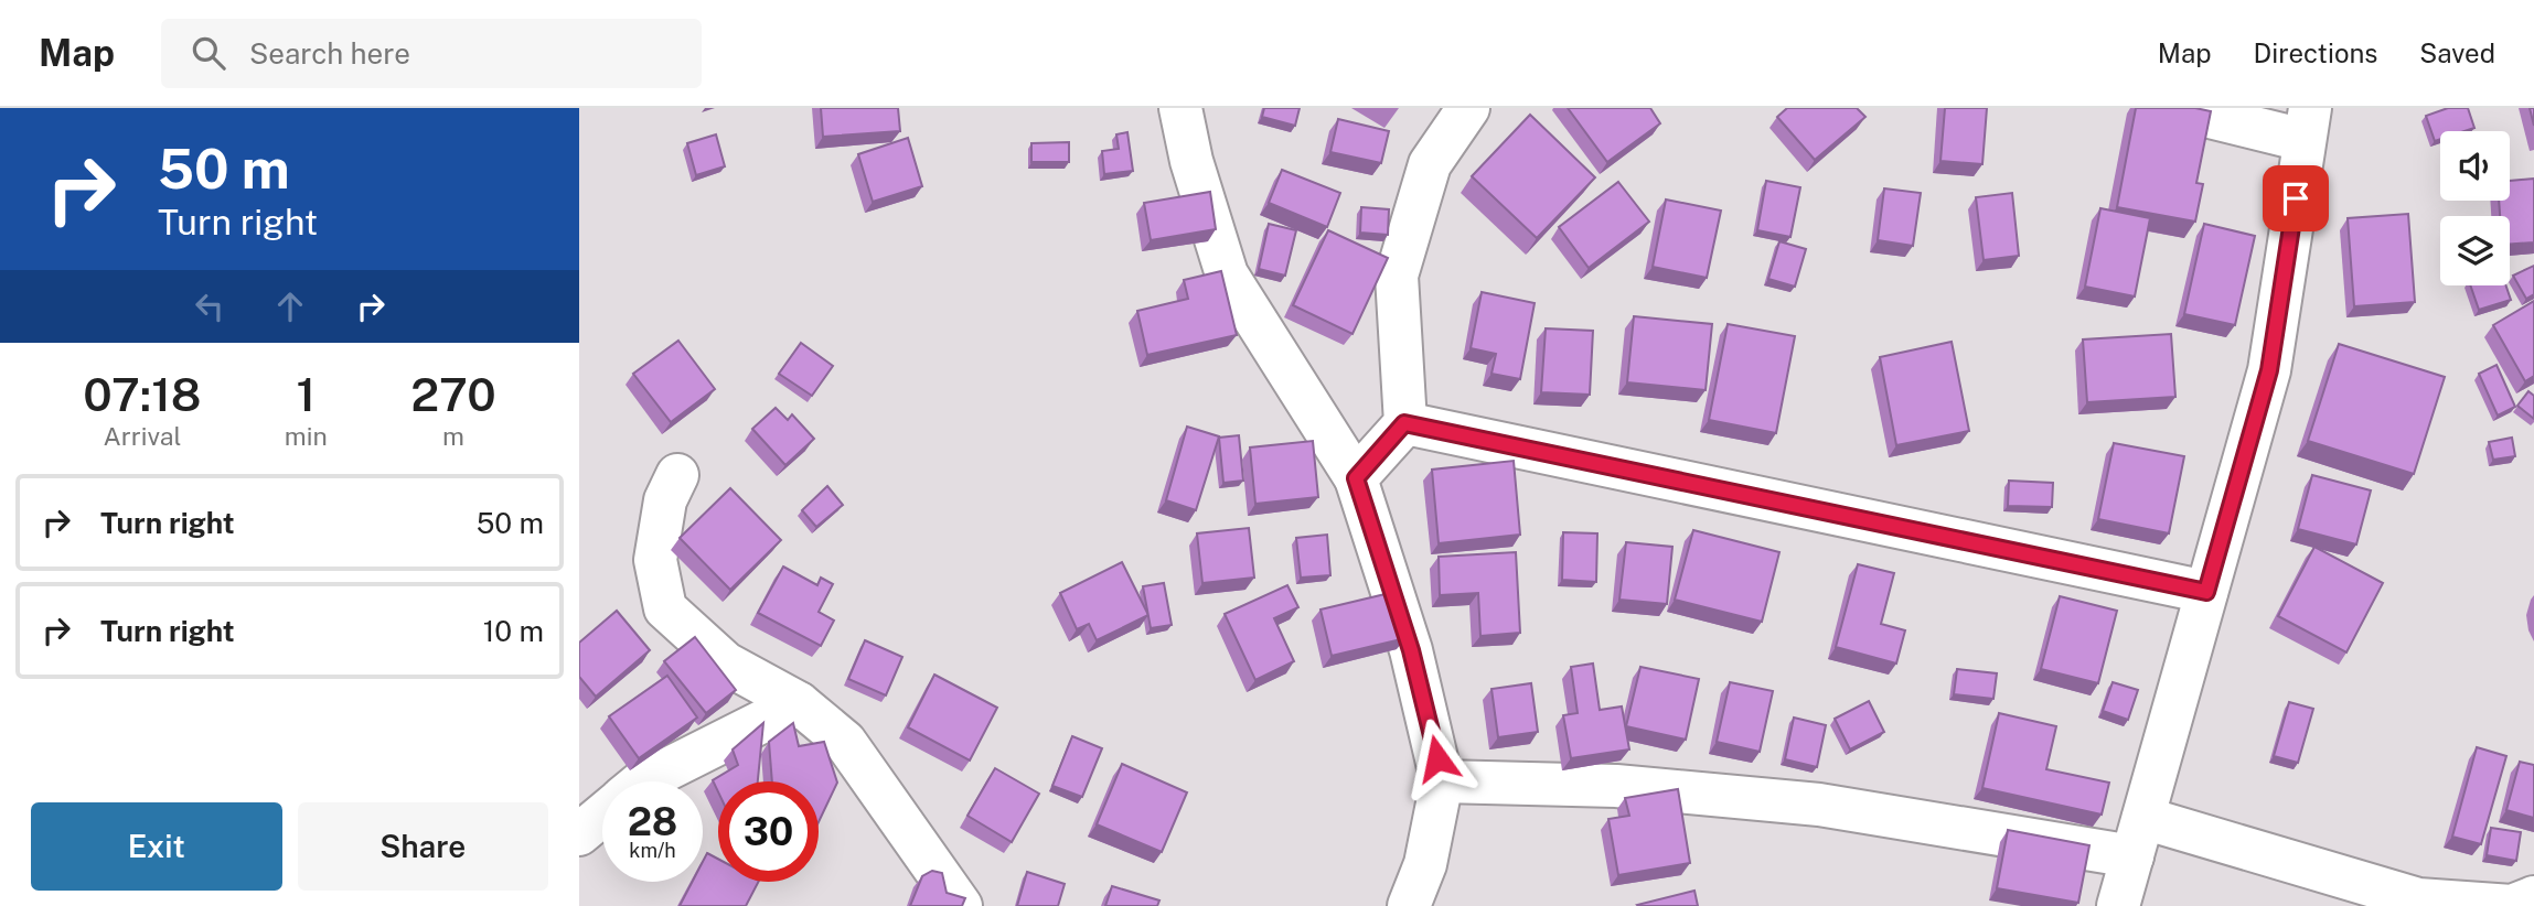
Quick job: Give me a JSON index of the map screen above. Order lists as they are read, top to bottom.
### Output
{
  "page": {
    "header": "Map",
    "search": "Search here",
    "nav": ["Map", "Directions", "Saved"],
    "turn": ["50 m", "Turn right"],
    "eta": [
      "07:18",
      "Arrival",
      "1",
      "min",
      "270",
      "m"
    ],
    "list": [
      {
        "name": "Turn right",
        "value": "50 m"
      },
      {
        "name": "Turn right",
        "value": "10 m"
      }
    ],
    "speed": "28 km/h",
    "limit": "30",
    "buttons": ["Exit", "Share"]
  }
}
